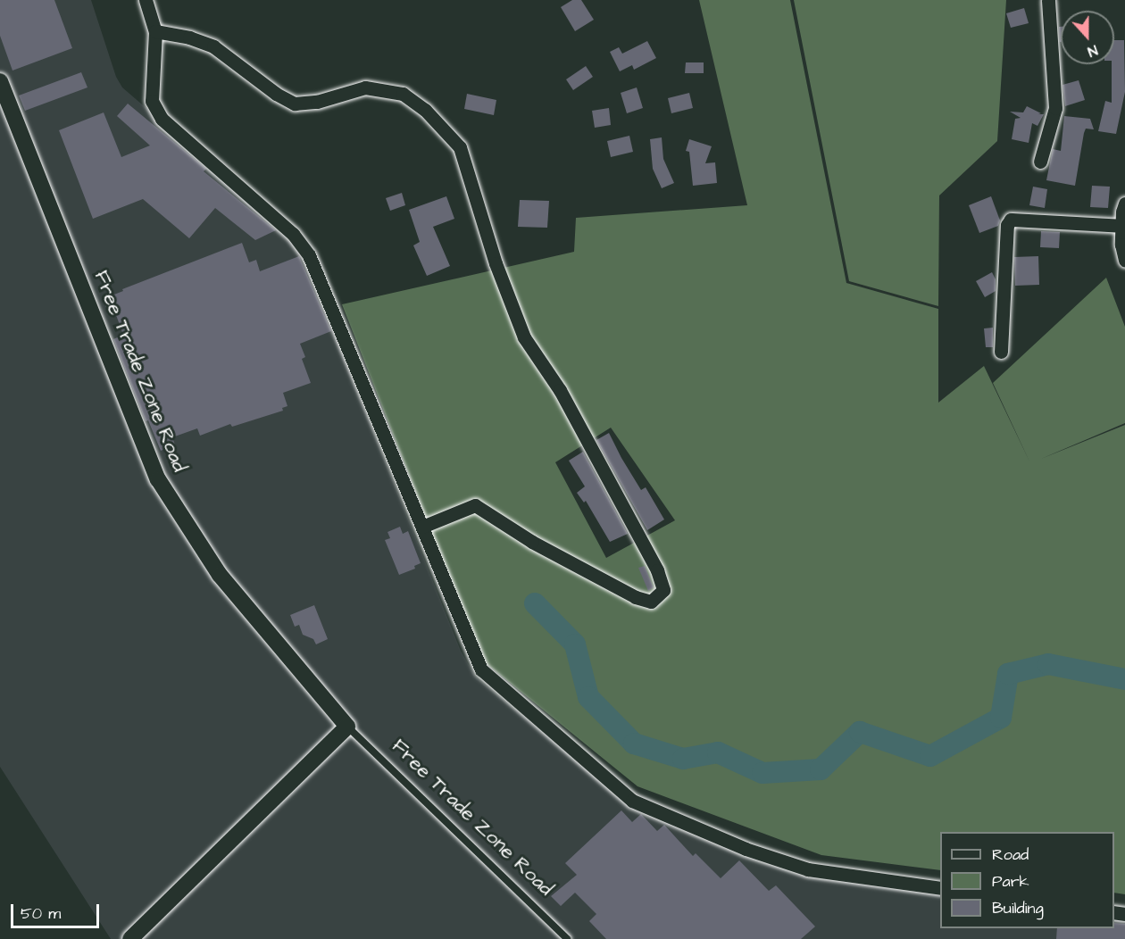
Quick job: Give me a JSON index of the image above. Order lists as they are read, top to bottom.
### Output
{
  "streets": {
    "street": ["Free Trade Zone Road"]
  },
  "legend": ["Road", "Park", "Building"],
  "scale_bar": "50 m",
  "north": "bottom"
}
